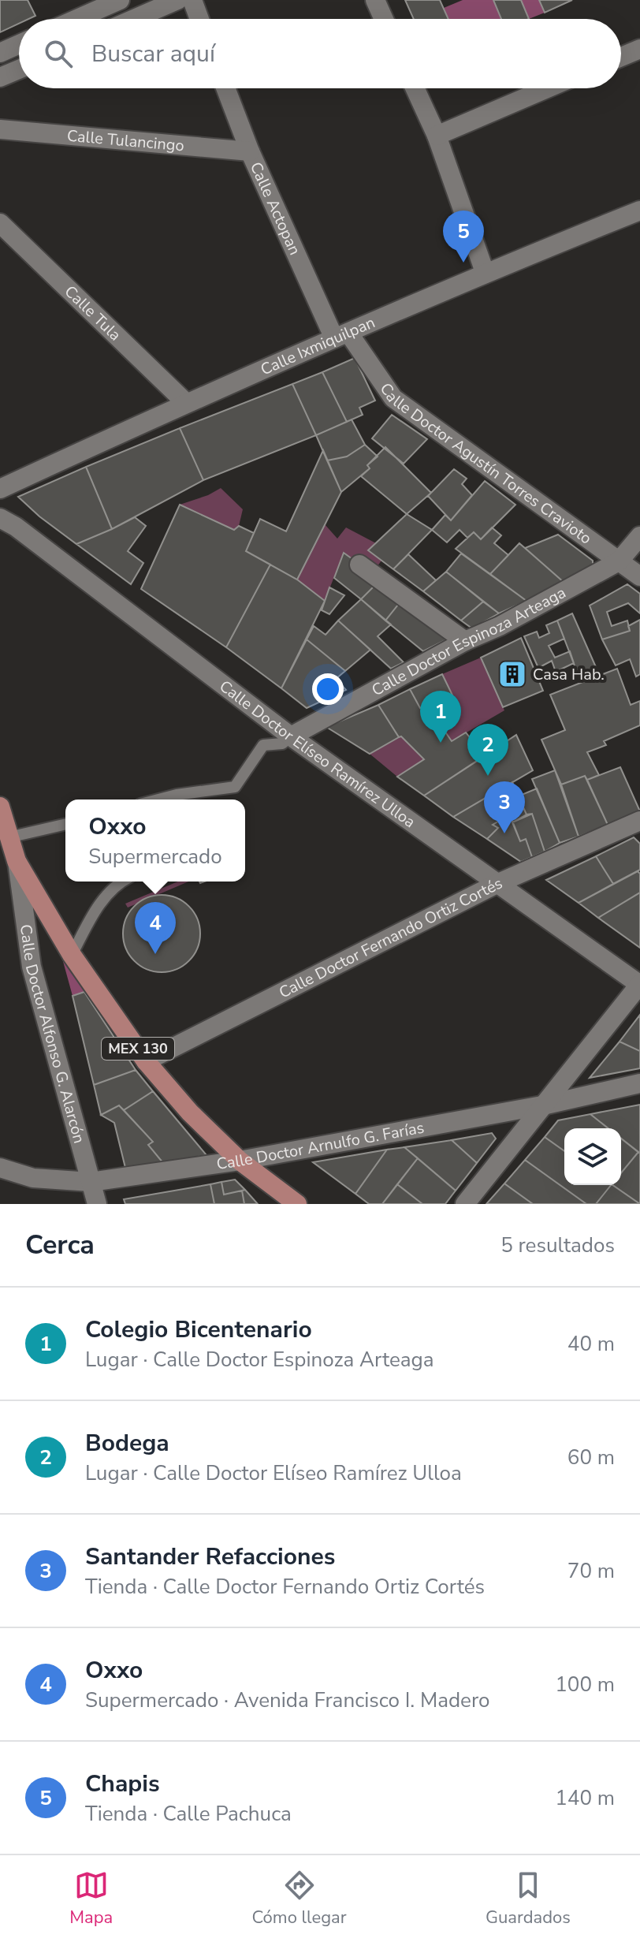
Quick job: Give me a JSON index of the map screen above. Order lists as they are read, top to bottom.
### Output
{
  "streets": {
    "main road": ["MEX 130"],
    "street": [
      "Calle Tulancingo",
      "Calle Actopan",
      "Calle Tula",
      "Calle Ixmiquilpan",
      "Calle Doctor Agustín Torres Cravioto",
      "Calle Doctor Espinoza Arteaga",
      "Calle Doctor Elíseo Ramírez Ulloa",
      "Calle Doctor Fernando Ortiz Cortés",
      "Calle Doctor Alfonso G. Alarcón",
      "Calle Doctor Arnulfo G. Farías"
    ]
  },
  "crossings": [
    ["Calle Tulancingo", "Calle Actopan"],
    ["Calle Actopan", "Calle Ixmiquilpan"],
    ["Calle Actopan", "Calle Doctor Agustín Torres Cravioto"],
    ["Calle Tula", "Calle Ixmiquilpan"],
    ["Calle Ixmiquilpan", "Calle Doctor Agustín Torres Cravioto"],
    ["Calle Doctor Agustín Torres Cravioto", "Calle Doctor Espinoza Arteaga"],
    ["Calle Doctor Espinoza Arteaga", "Calle Doctor Elíseo Ramírez Ulloa"],
    ["Calle Doctor Elíseo Ramírez Ulloa", "Calle Doctor Fernando Ortiz Cortés"],
    ["Calle Doctor Fernando Ortiz Cortés", "MEX 130"],
    ["Calle Doctor Alfonso G. Alarcón", "MEX 130"],
    ["Calle Doctor Alfonso G. Alarcón", "Calle Doctor Arnulfo G. Farías"],
    ["MEX 130", "Calle Doctor Arnulfo G. Farías"]
  ],
  "places": {
    "building": ["Casa Hab."]
  },
  "page": {
    "search": "Buscar aquí",
    "pins": [
      "5",
      "1",
      "2",
      "3",
      "4"
    ],
    "popup": ["Oxxo", "Supermercado"],
    "heading": ["Cerca", "5 resultados"],
    "list": [
      {
        "mark": "1",
        "name": "Colegio Bicentenario",
        "note": "Lugar · Calle Doctor Espinoza Arteaga",
        "value": "40 m"
      },
      {
        "mark": "2",
        "name": "Bodega",
        "note": "Lugar · Calle Doctor Elíseo Ramírez Ulloa",
        "value": "60 m"
      },
      {
        "mark": "3",
        "name": "Santander Refacciones",
        "note": "Tienda · Calle Doctor Fernando Ortiz Cortés",
        "value": "70 m"
      },
      {
        "mark": "4",
        "name": "Oxxo",
        "note": "Supermercado · Avenida Francisco I. Madero",
        "value": "100 m"
      },
      {
        "mark": "5",
        "name": "Chapis",
        "note": "Tienda · Calle Pachuca",
        "value": "140 m"
      }
    ],
    "nav": ["Mapa", "Cómo llegar", "Guardados"]
  }
}
